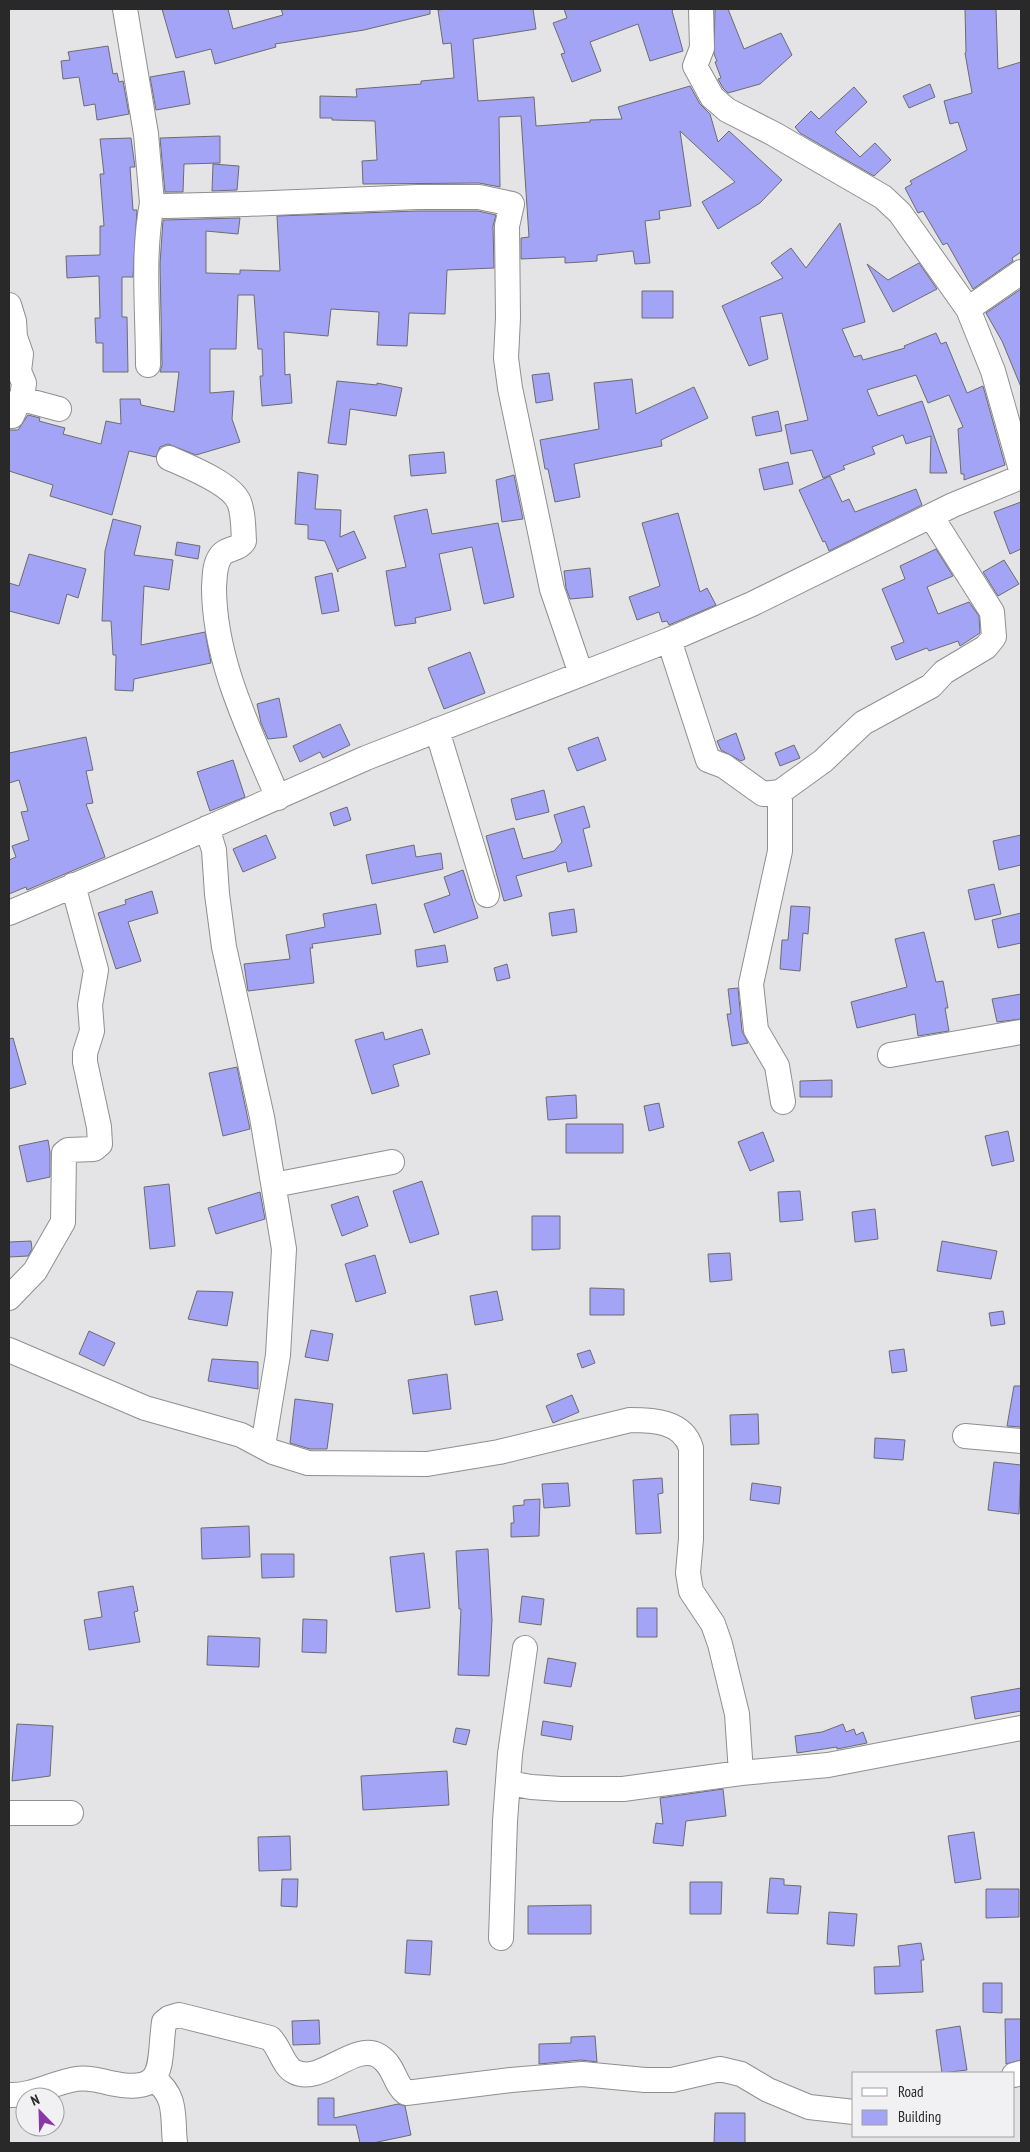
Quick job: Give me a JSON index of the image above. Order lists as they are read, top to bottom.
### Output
{
  "legend": ["Road", "Building"],
  "north": "top left"
}
